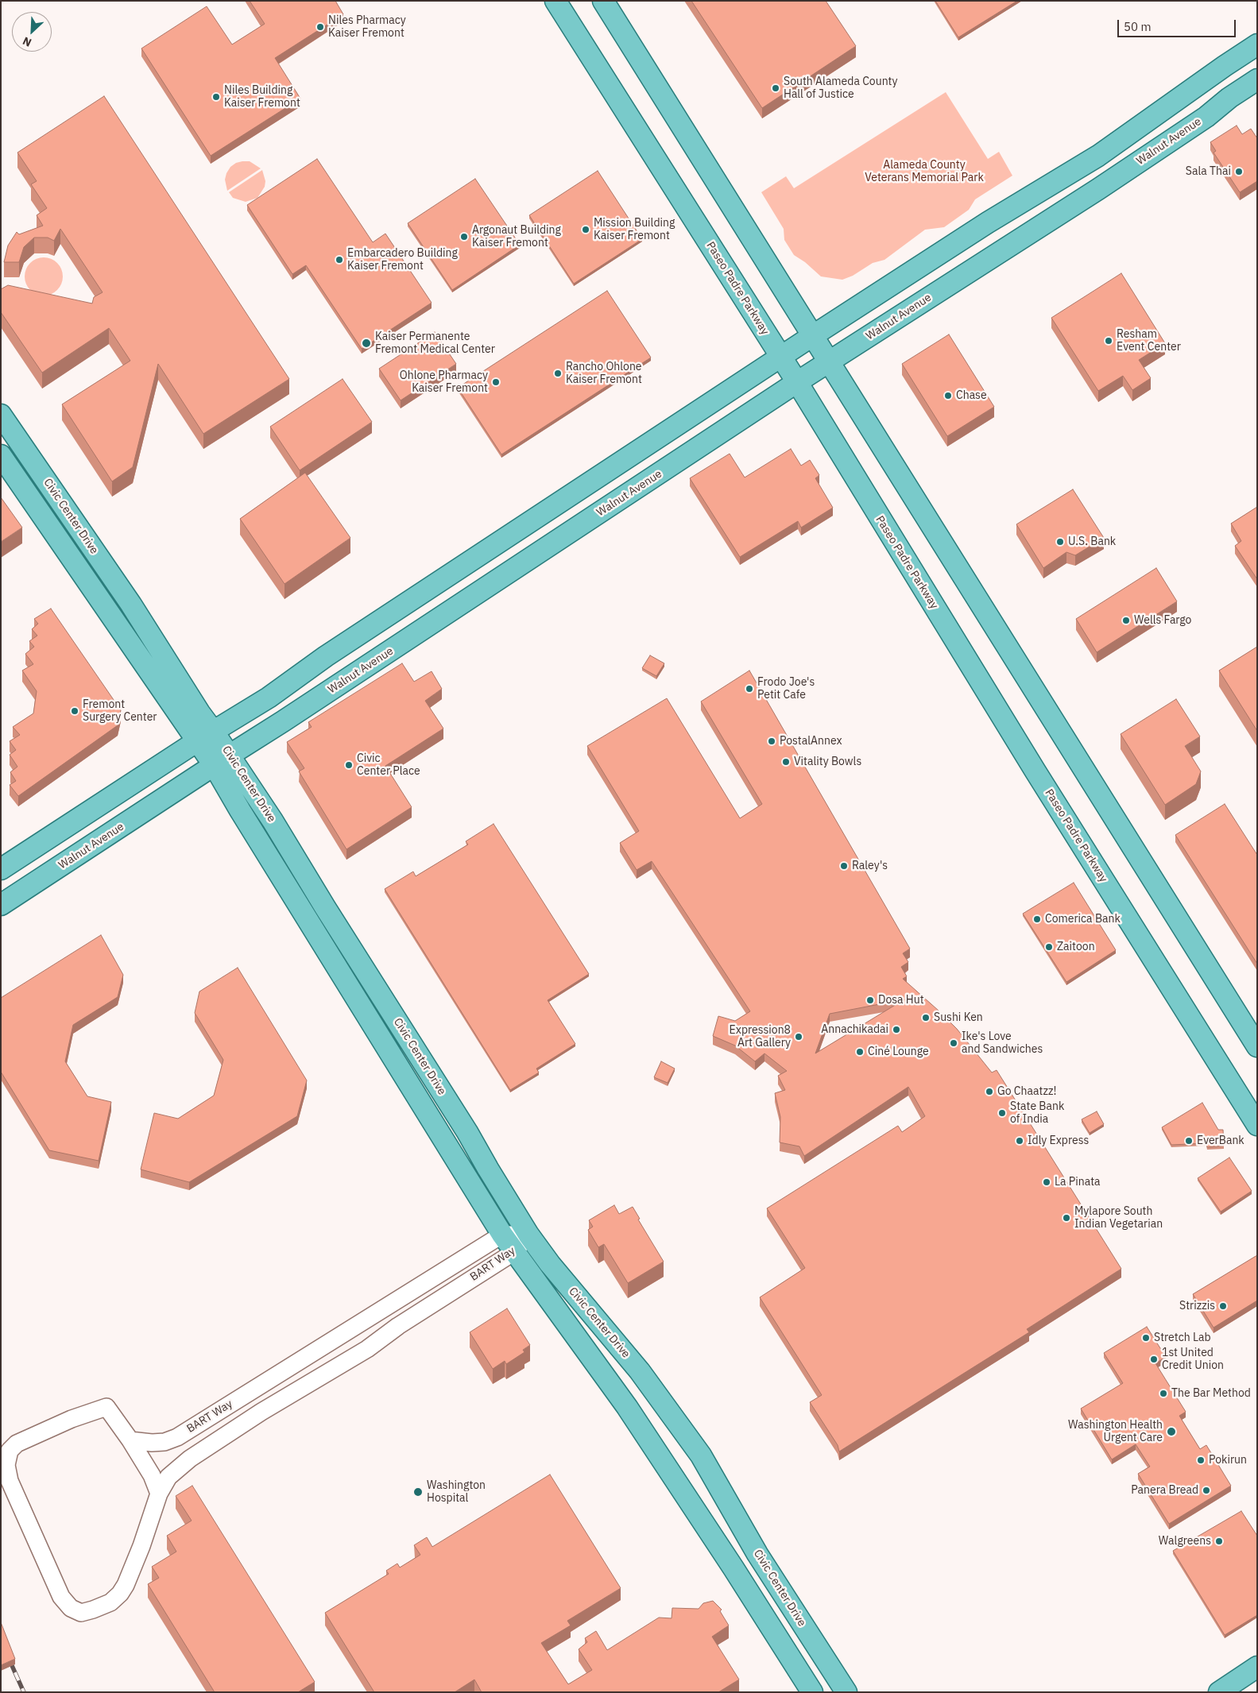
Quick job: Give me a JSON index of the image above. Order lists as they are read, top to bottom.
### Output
{
  "streets": {
    "main road": ["Walnut Avenue", "Paseo Padre Parkway", "Civic Center Drive"],
    "street": ["BART Way"]
  },
  "crossings": [
    ["Walnut Avenue", "Paseo Padre Parkway"],
    ["Walnut Avenue", "Civic Center Drive"],
    ["Civic Center Drive", "BART Way"]
  ],
  "parks": ["Alameda County Veterans Memorial Park"],
  "places": [
    "Niles Pharmacy Kaiser Fremont",
    "South Alameda County Hall of Justice",
    "Niles Building Kaiser Fremont",
    "Sala Thai",
    "Mission Building Kaiser Fremont",
    "Argonaut Building Kaiser Fremont",
    "Embarcadero Building Kaiser Fremont",
    "Resham Event Center",
    "Kaiser Permanente Fremont Medical Center",
    "Rancho Ohlone Kaiser Fremont",
    "Ohlone Pharmacy Kaiser Fremont",
    "Chase",
    "U.S. Bank",
    "Wells Fargo",
    "Frodo Joe's Petit Cafe",
    "Fremont Surgery Center",
    "PostalAnnex",
    "Vitality Bowls",
    "Civic Center Place",
    "Raley's",
    "Comerica Bank",
    "Zaitoon",
    "Dosa Hut",
    "Sushi Ken",
    "Annachikadai",
    "Expression8 Art Gallery",
    "Ike's Love and Sandwiches",
    "Ciné Lounge",
    "Go Chaatzz!",
    "State Bank of India",
    "Idly Express",
    "EverBank",
    "La Pinata",
    "Mylapore South Indian Vegetarian",
    "Strizzis",
    "Stretch Lab",
    "1st United Credit Union",
    "The Bar Method",
    "Washington Health Urgent Care",
    "Pokirun",
    "Panera Bread",
    "Washington Hospital",
    "Walgreens"
  ],
  "scale_bar": "50 m",
  "north": "bottom left"
}
